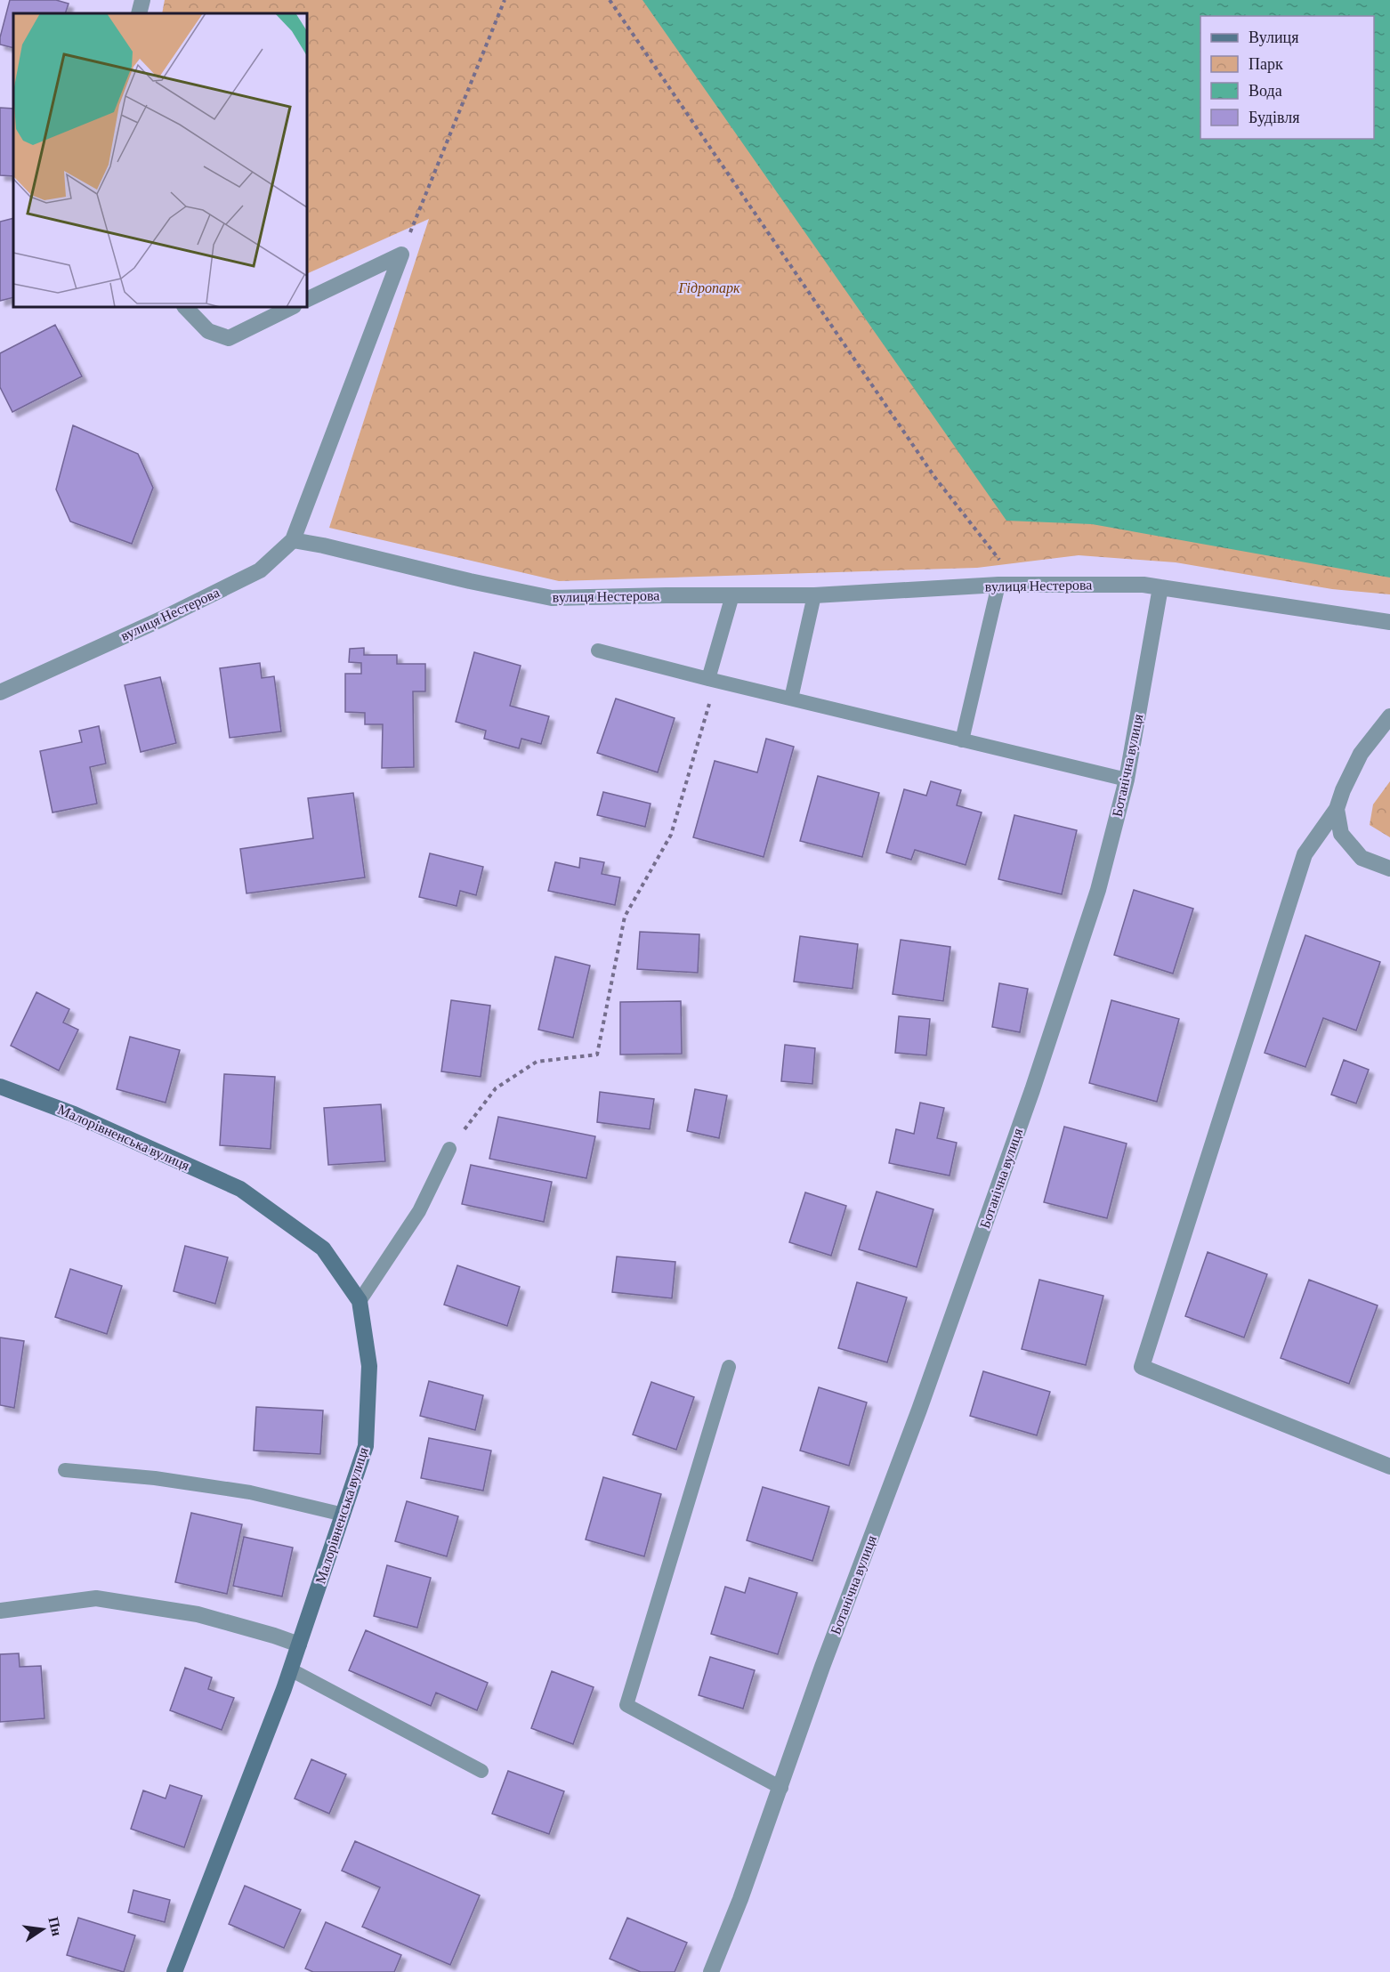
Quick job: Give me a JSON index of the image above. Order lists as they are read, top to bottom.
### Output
{
  "streets": {
    "street": ["вулиця Нестерова", "Ботанічна вулиця", "Малорівненська вулиця"]
  },
  "crossings": [
    ["вулиця Нестерова", "Ботанічна вулиця"]
  ],
  "parks": ["Гідропарк"],
  "legend": [
    "Вулиця",
    "Парк",
    "Вода",
    "Будівля"
  ],
  "north": "right"
}
